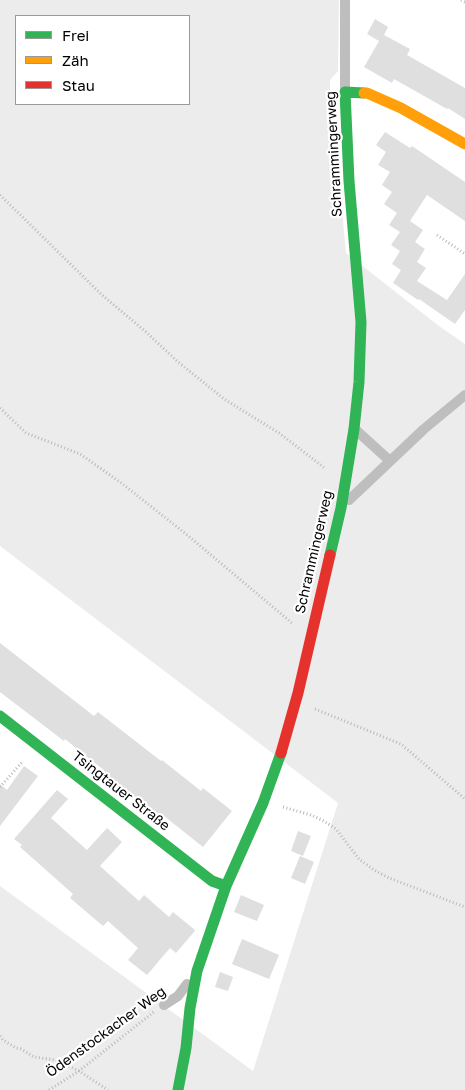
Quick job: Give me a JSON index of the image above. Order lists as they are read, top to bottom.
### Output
{
  "streets": {
    "street": ["Schrammingerweg", "Tsingtauer Straße"],
    "lane": ["Ödenstockacher Weg"]
  },
  "crossings": [
    ["Schrammingerweg", "Tsingtauer Straße"],
    ["Schrammingerweg", "Ödenstockacher Weg"]
  ],
  "legend": ["Frei", "Zäh", "Stau"]
}
